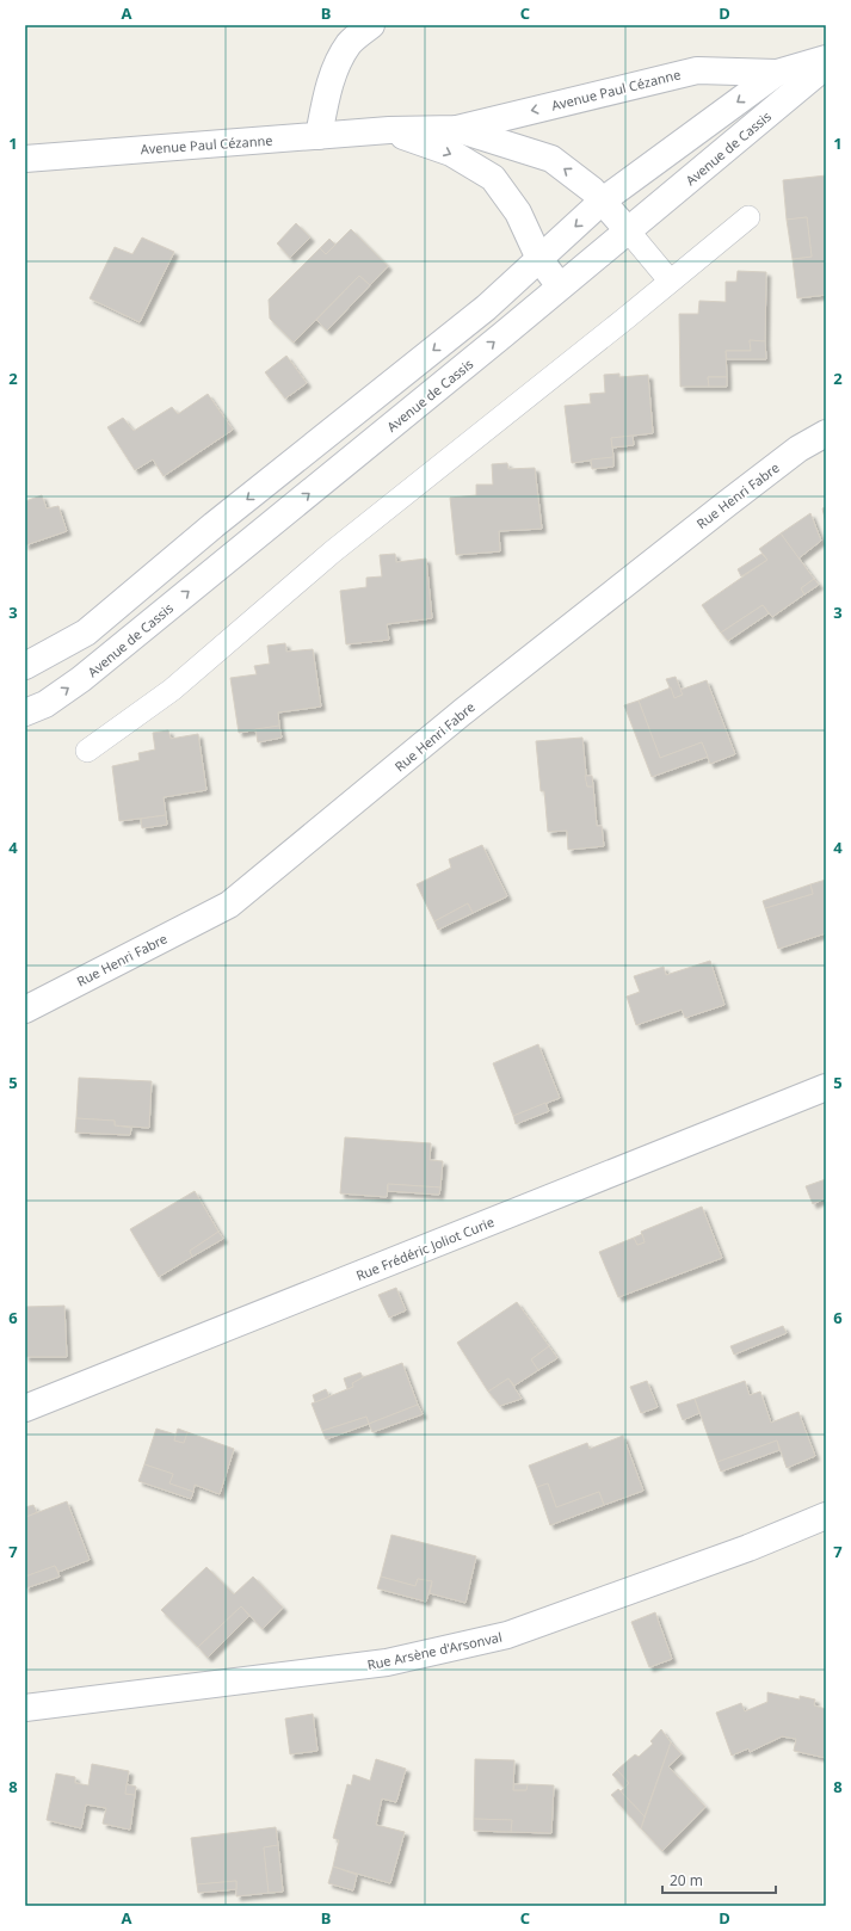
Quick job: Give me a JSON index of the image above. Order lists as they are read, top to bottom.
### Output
{
  "streets": {
    "street": [
      "Avenue Paul Cézanne",
      "Avenue de Cassis",
      "Rue Henri Fabre",
      "Rue Frédéric Joliot Curie",
      "Rue Arsène d'Arsonval"
    ]
  },
  "crossings": [
    ["Avenue Paul Cézanne", "Avenue de Cassis"]
  ],
  "scale_bar": "20 m",
  "grid": {
    "columns": [
      "A",
      "B",
      "C",
      "D"
    ],
    "rows": [
      "1",
      "2",
      "3",
      "4",
      "5",
      "6",
      "7",
      "8"
    ]
  }
}
